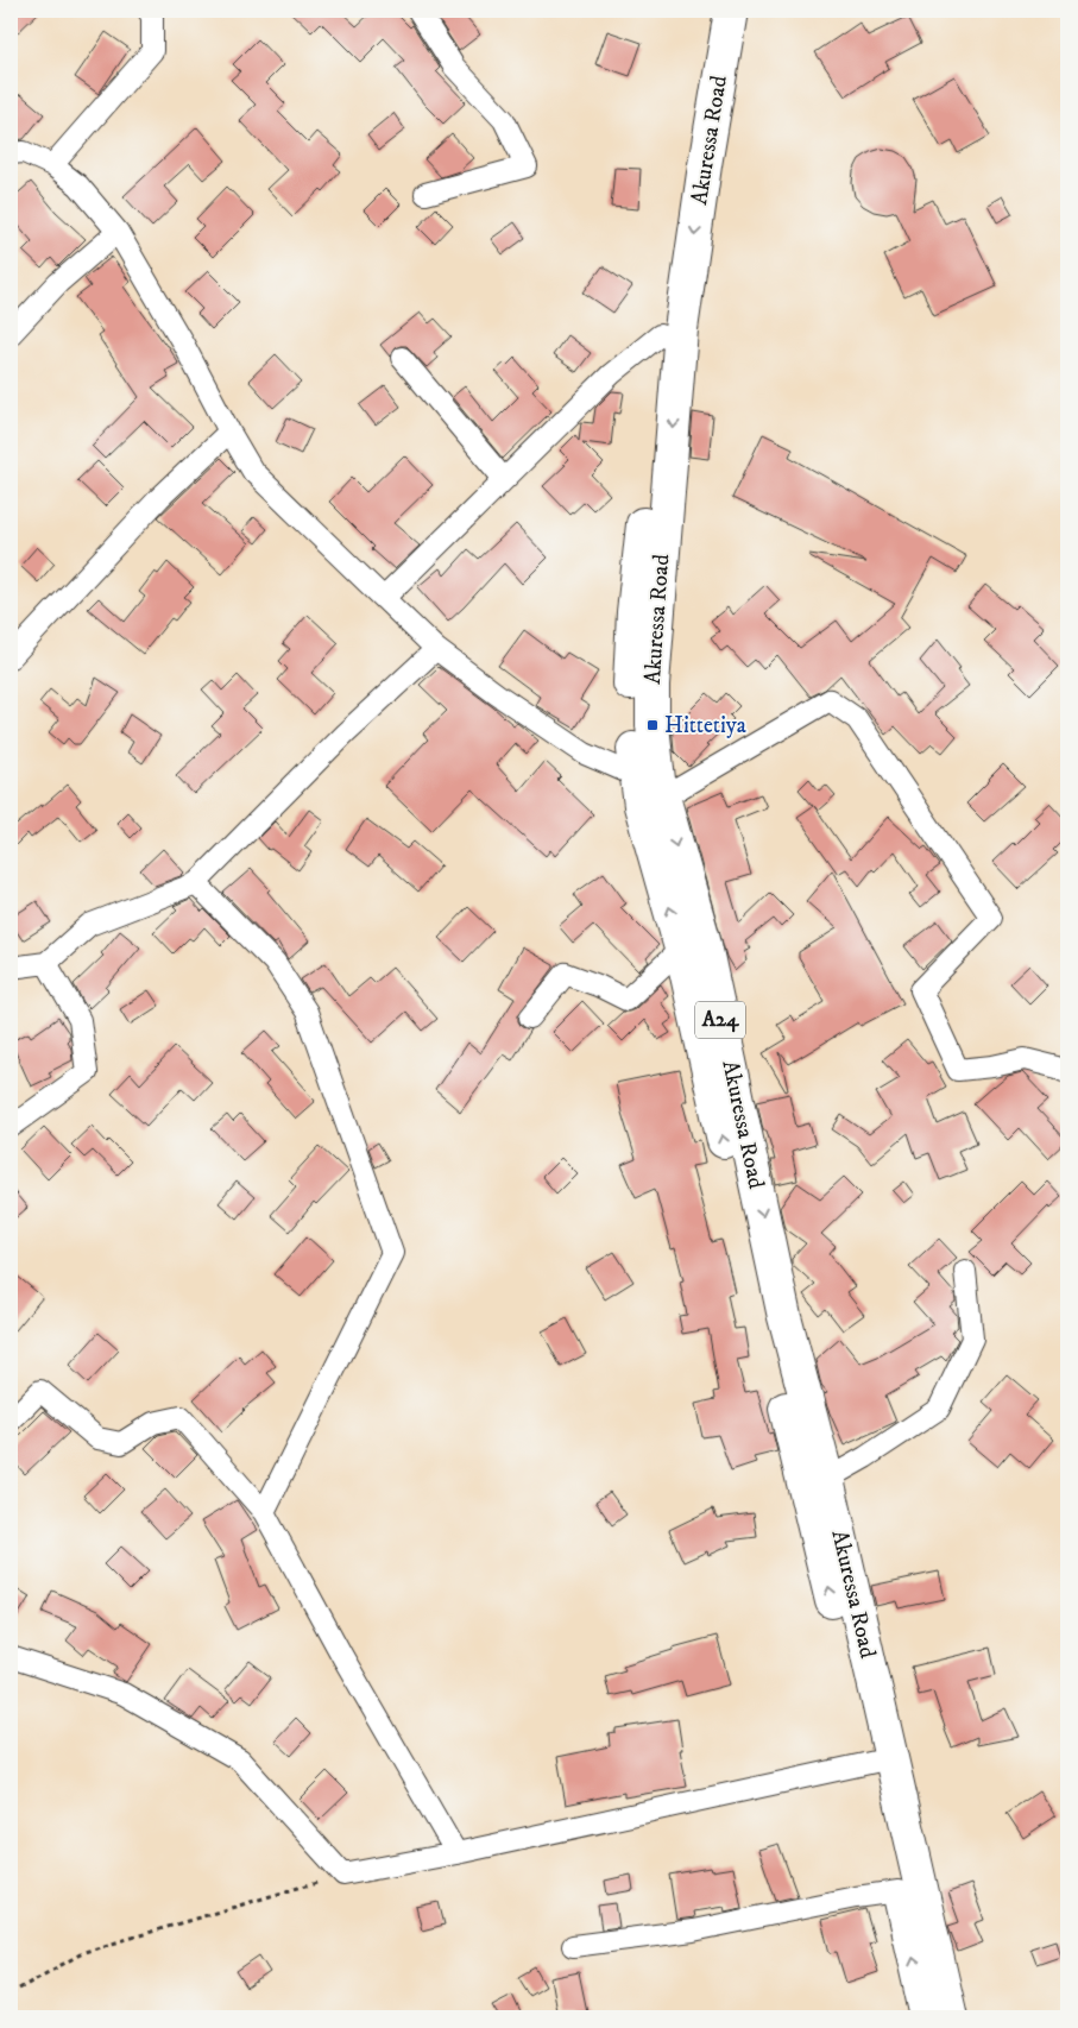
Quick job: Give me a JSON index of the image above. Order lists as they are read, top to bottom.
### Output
{
  "streets": {
    "highway": ["Akuressa Road", "A24"]
  },
  "places": {
    "transit": ["Hittetiya"]
  }
}
